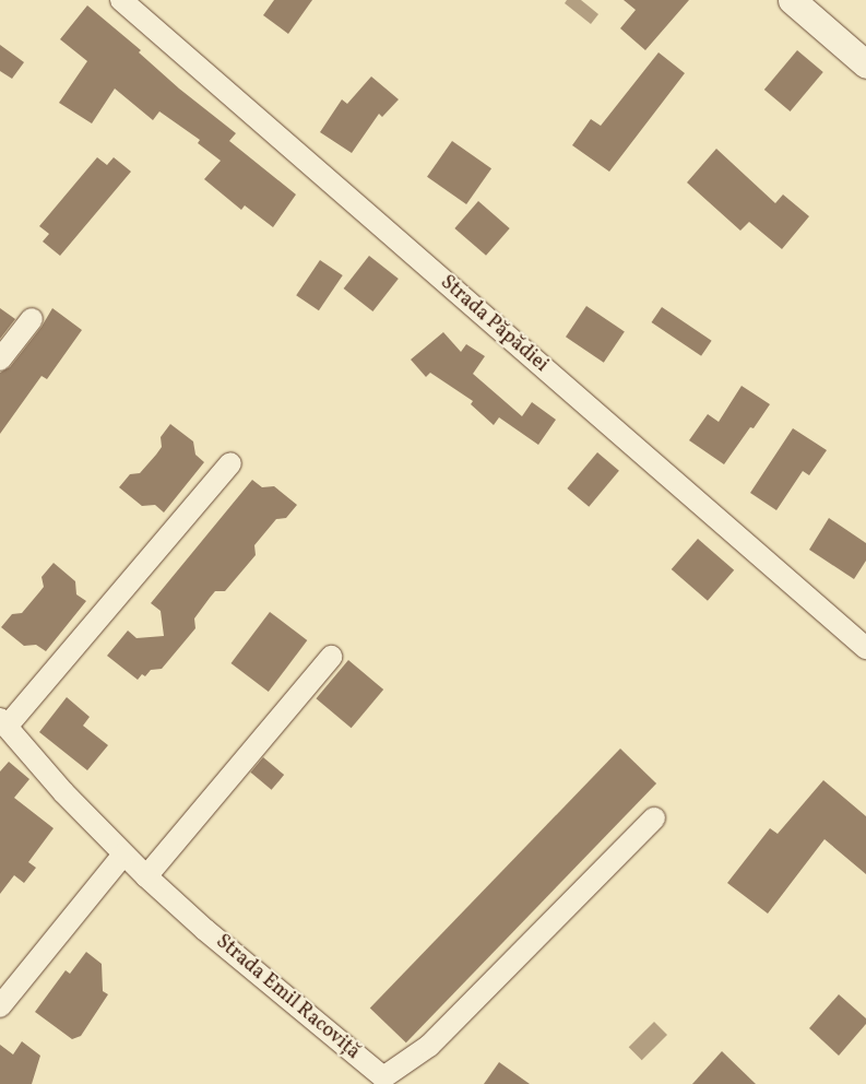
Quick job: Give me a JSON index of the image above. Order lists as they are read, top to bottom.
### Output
{
  "streets": {
    "street": ["Strada Păpădiei", "Strada Emil Racoviță"]
  }
}
